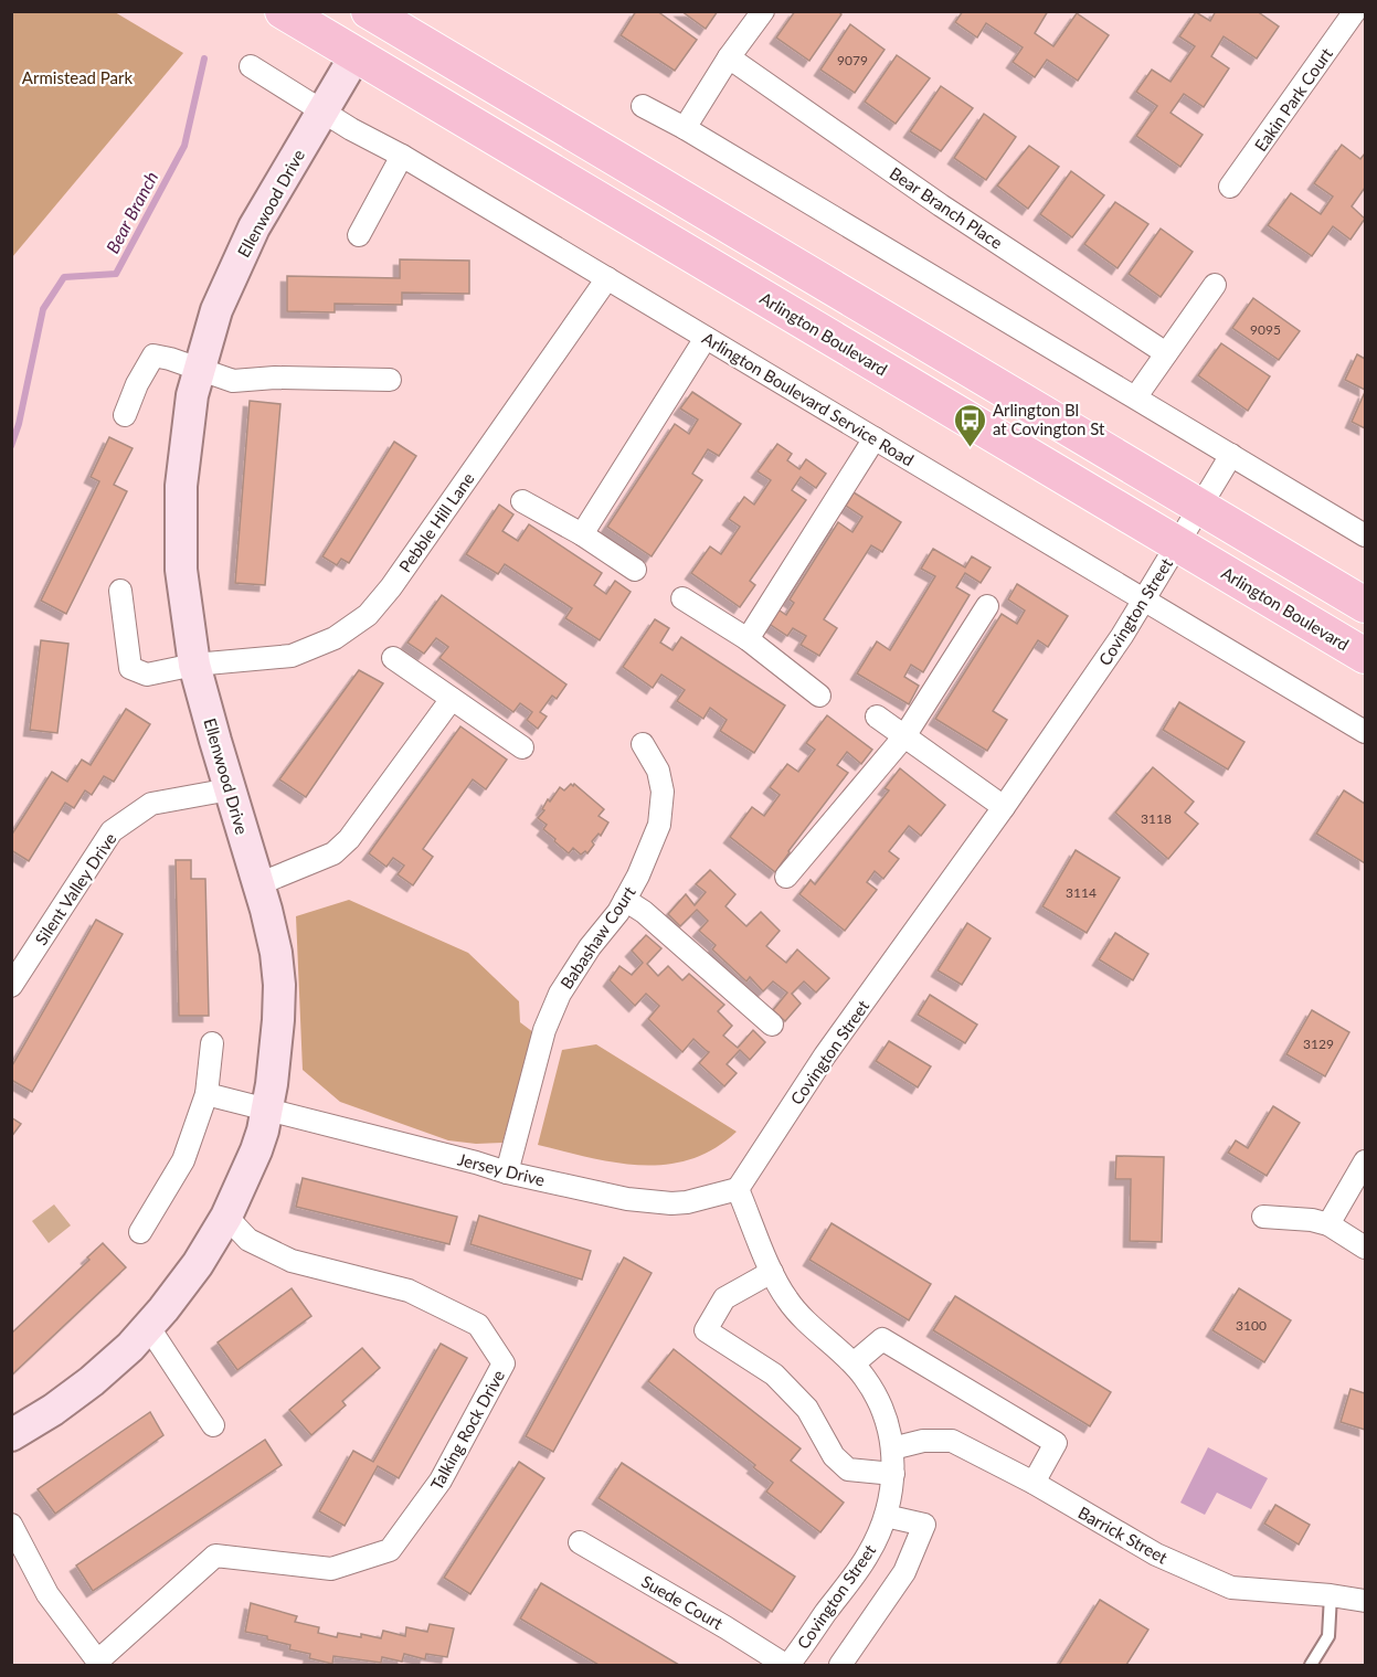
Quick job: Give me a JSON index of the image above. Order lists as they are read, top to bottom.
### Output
{
  "streets": {
    "main road": ["Arlington Boulevard"],
    "street": [
      "Eakin Park Court",
      "Ellenwood Drive",
      "Bear Branch Place",
      "Arlington Boulevard Service Road",
      "Pebble Hill Lane",
      "Covington Street",
      "Silent Valley Drive",
      "Babashaw Court",
      "Jersey Drive",
      "Talking Rock Drive",
      "Barrick Street",
      "Suede Court"
    ]
  },
  "crossings": [
    ["Ellenwood Drive", "Arlington Boulevard"],
    ["Ellenwood Drive", "Arlington Boulevard Service Road"],
    ["Ellenwood Drive", "Pebble Hill Lane"],
    ["Ellenwood Drive", "Silent Valley Drive"],
    ["Ellenwood Drive", "Jersey Drive"],
    ["Ellenwood Drive", "Talking Rock Drive"],
    ["Arlington Boulevard", "Covington Street"],
    ["Arlington Boulevard Service Road", "Pebble Hill Lane"],
    ["Arlington Boulevard Service Road", "Covington Street"],
    ["Covington Street", "Jersey Drive"],
    ["Covington Street", "Barrick Street"],
    ["Covington Street", "Suede Court"],
    ["Babashaw Court", "Jersey Drive"]
  ],
  "water": ["Bear Branch"],
  "parks": ["Armistead Park"],
  "places": {
    "bus stop": ["Arlington Bl at Covington St"]
  },
  "house_numbers": [
    "9079",
    "9095",
    "3118",
    "3114",
    "3129",
    "3100"
  ]
}
